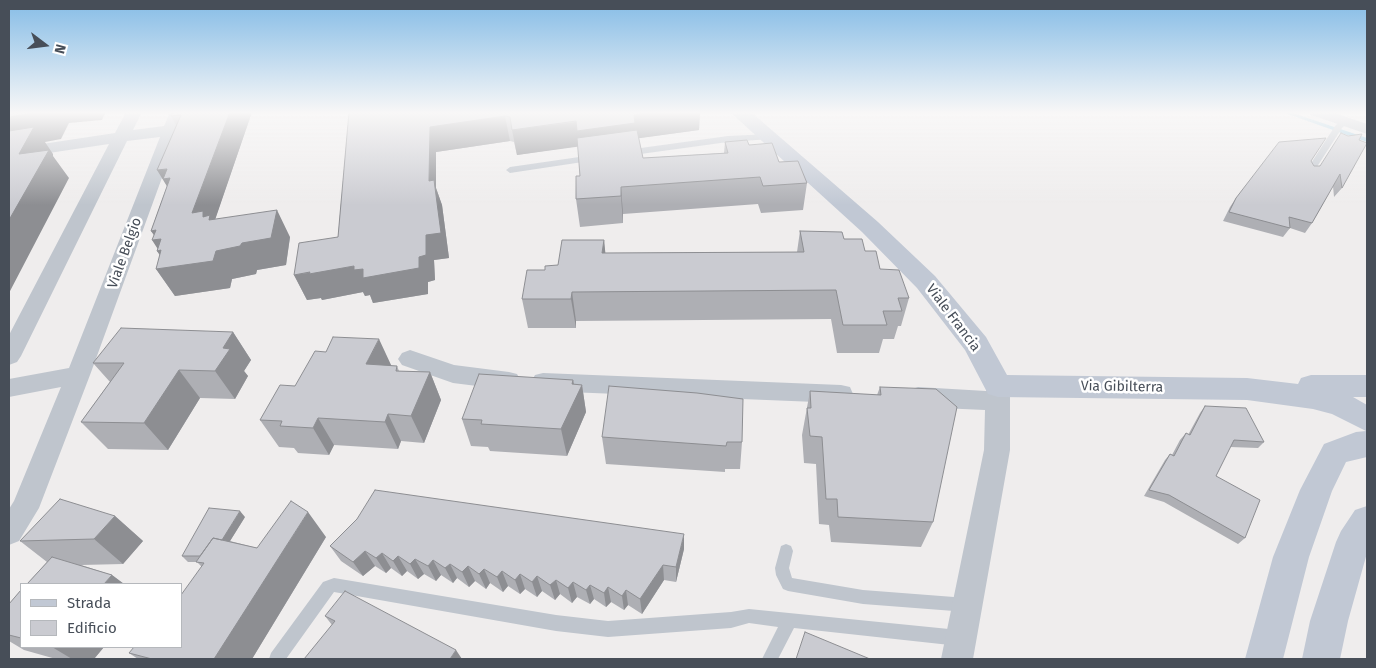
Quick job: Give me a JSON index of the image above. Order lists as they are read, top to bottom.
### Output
{
  "streets": {
    "street": ["Viale Belgio", "Viale Francia", "Via Gibilterra"]
  },
  "crossings": [
    ["Viale Francia", "Via Gibilterra"]
  ],
  "legend": ["Strada", "Edificio"],
  "north": "right"
}
